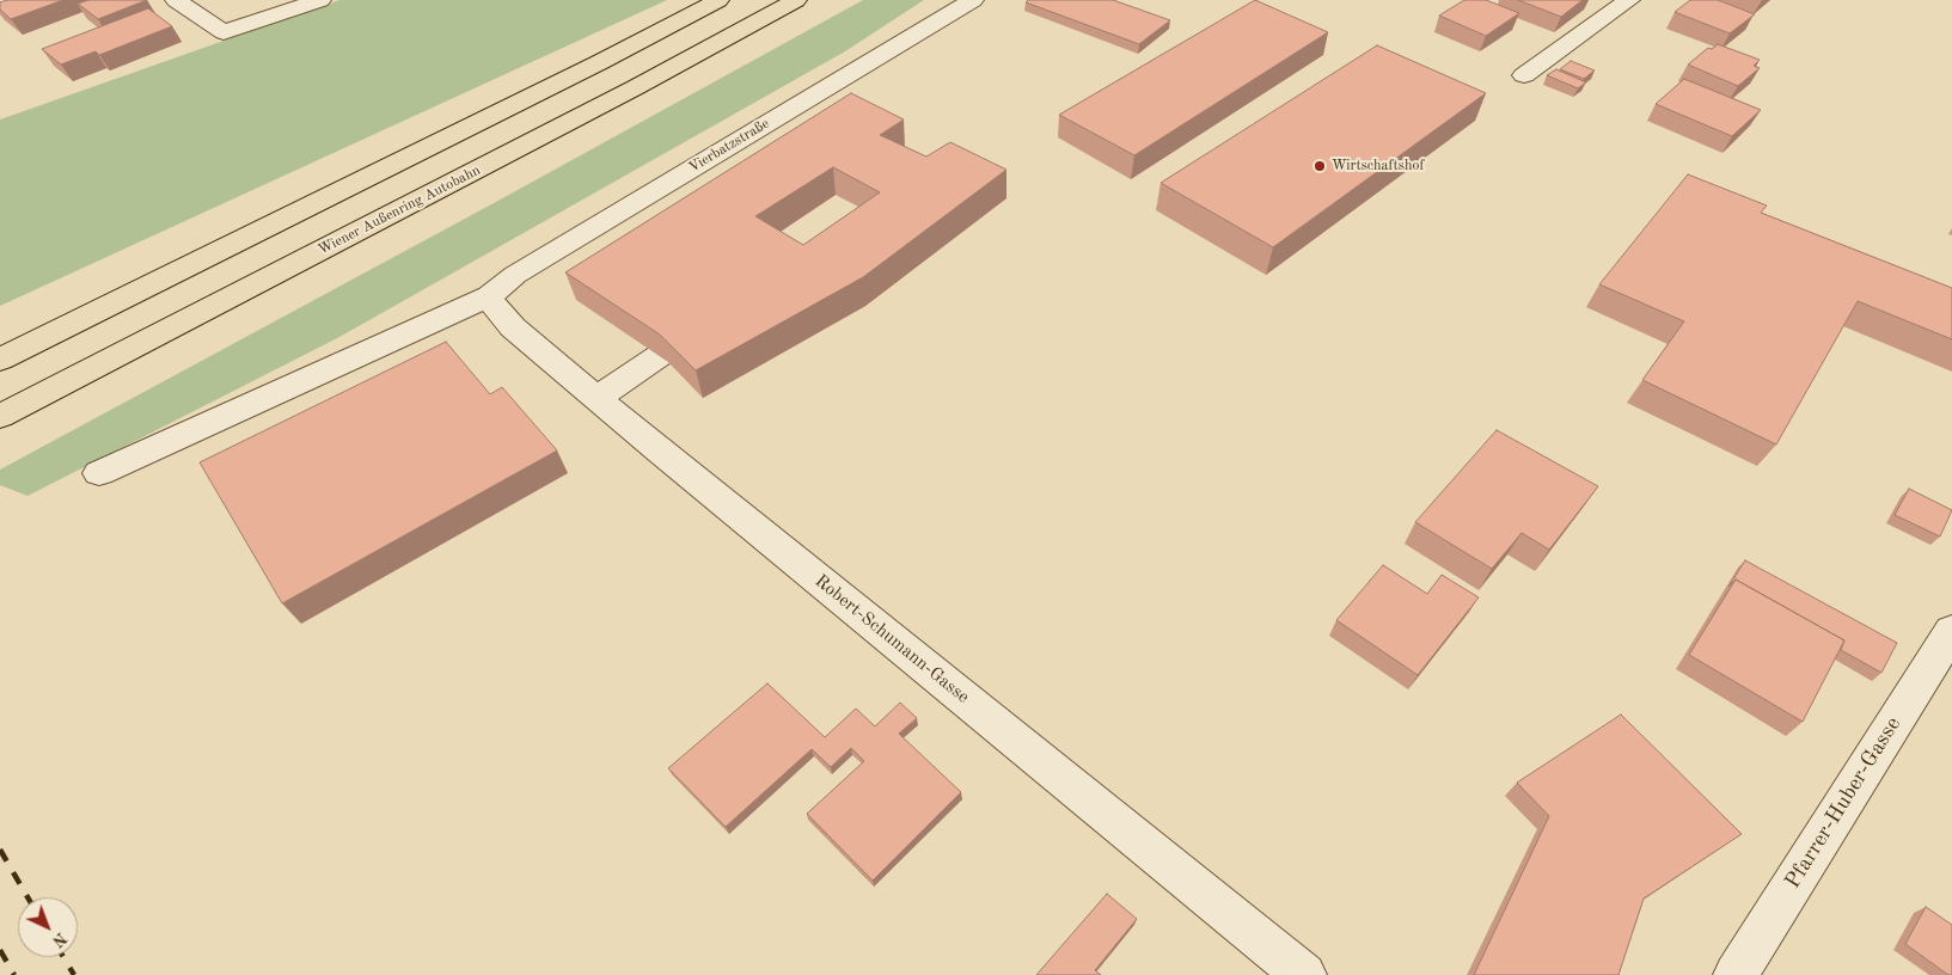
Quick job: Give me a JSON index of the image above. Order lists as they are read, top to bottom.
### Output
{
  "streets": {
    "highway": ["Wiener Außenring Autobahn"],
    "street": ["Vierbatzstraße", "Robert-Schumann-Gasse", "Pfarrer-Huber-Gasse"]
  },
  "crossings": [
    ["Vierbatzstraße", "Robert-Schumann-Gasse"]
  ],
  "places": ["Wirtschaftshof"],
  "north": "bottom right"
}
